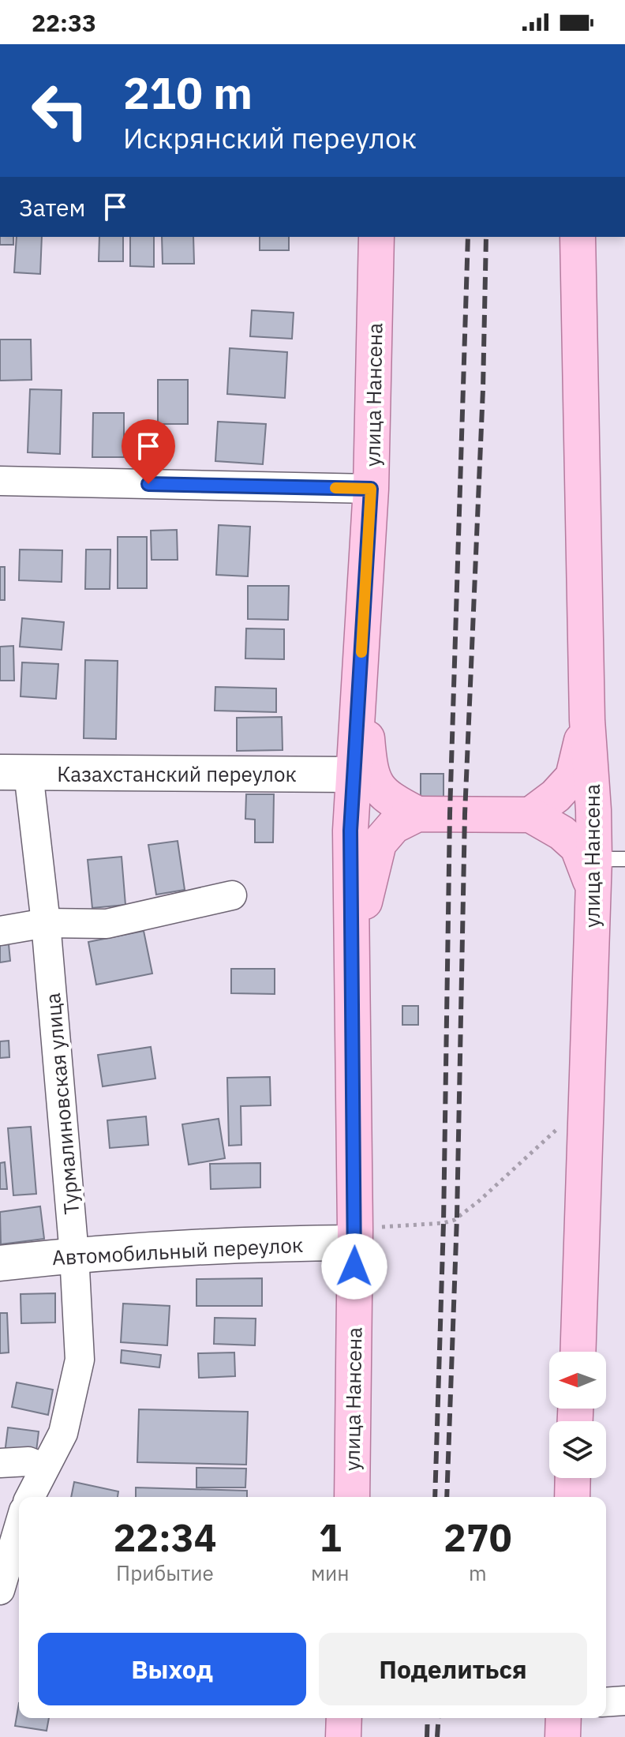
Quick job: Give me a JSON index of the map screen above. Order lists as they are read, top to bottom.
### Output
{
  "streets": {
    "main road": ["улица Нансена"],
    "street": ["Казахстанский переулок", "Турмалиновская улица", "Автомобильный переулок"]
  },
  "crossings": [
    ["улица Нансена", "Казахстанский переулок"],
    ["улица Нансена", "Автомобильный переулок"],
    ["Казахстанский переулок", "Турмалиновская улица"],
    ["Турмалиновская улица", "Автомобильный переулок"]
  ],
  "north": "left",
  "page": {
    "status": "22:33",
    "turn": ["210 m", "Искрянский переулок"],
    "then": "Затем",
    "eta": [
      "22:34",
      "Прибытие",
      "1",
      "мин",
      "270",
      "m"
    ],
    "buttons": ["Выход", "Поделиться"]
  }
}
